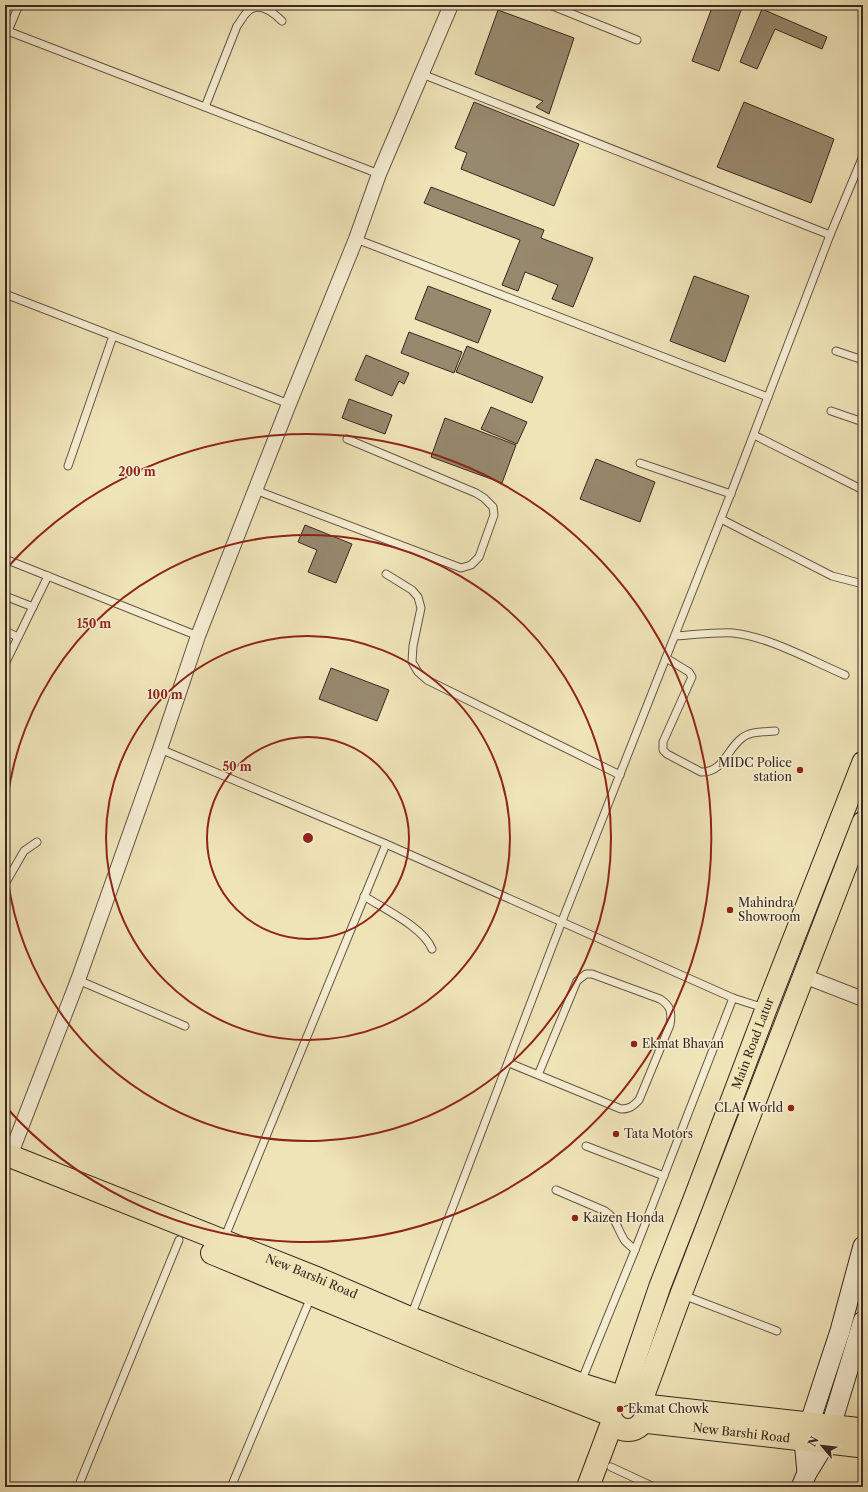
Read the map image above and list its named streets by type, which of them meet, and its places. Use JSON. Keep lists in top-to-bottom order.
{
  "streets": {
    "highway": ["New Barshi Road"],
    "main road": ["Main Road Latur"]
  },
  "crossings": [
    ["Main Road Latur", "New Barshi Road"]
  ],
  "places": [
    "MIDC Police station",
    "Mahindra Showroom",
    "Ekmat Bhavan",
    "CLAI World",
    "Tata Motors",
    "Kaizen Honda",
    "Ekmat Chowk"
  ],
  "north": "top left",
  "rings": [
    "200 m",
    "150 m",
    "100 m",
    "50 m"
  ]
}
